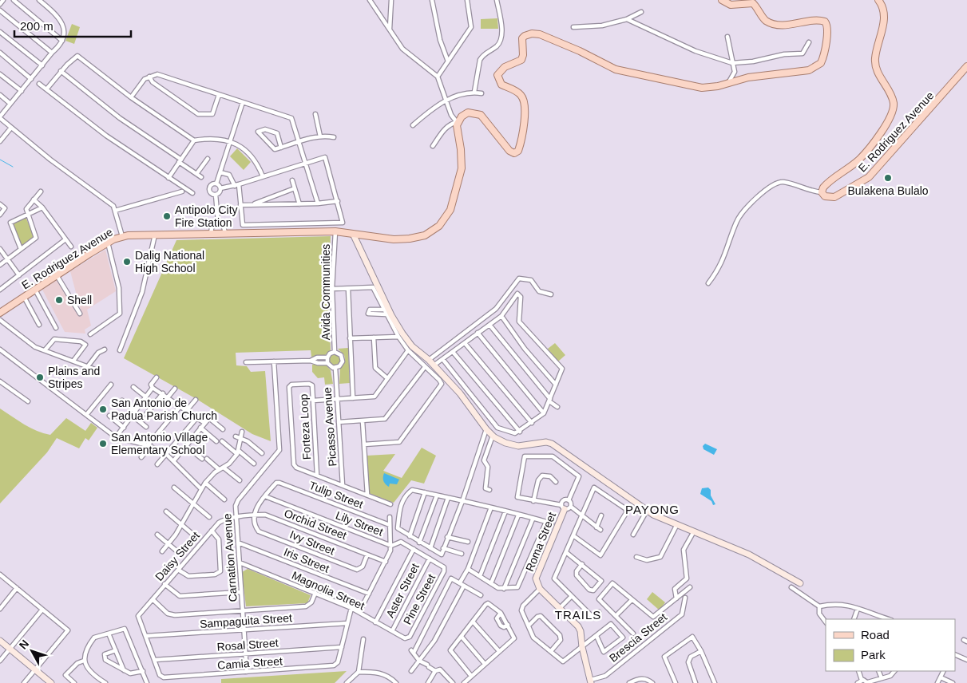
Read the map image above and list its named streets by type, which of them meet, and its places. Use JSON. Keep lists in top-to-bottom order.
{
  "streets": {
    "main road": ["E. Rodriguez Avenue"],
    "street": [
      "Avida Communities",
      "Forteza Loop",
      "Picasso Avenue",
      "Tulip Street",
      "Lily Street",
      "Orchid Street",
      "Roma Street",
      "Ivy Street",
      "Daisy Street",
      "Carnation Avenue",
      "Iris Street",
      "Magnolia Street",
      "Aster Street",
      "Pine Street",
      "Sampaguita Street",
      "Brescia Street",
      "Rosal Street",
      "Camia Street"
    ]
  },
  "crossings": [
    ["E. Rodriguez Avenue", "Avida Communities"],
    ["Avida Communities", "Picasso Avenue"],
    ["Tulip Street", "Lily Street"],
    ["Lily Street", "Aster Street"],
    ["Lily Street", "Pine Street"],
    ["Orchid Street", "Ivy Street"],
    ["Orchid Street", "Daisy Street"],
    ["Orchid Street", "Carnation Avenue"],
    ["Roma Street", "Brescia Street"],
    ["Daisy Street", "Carnation Avenue"],
    ["Daisy Street", "Sampaguita Street"],
    ["Carnation Avenue", "Iris Street"],
    ["Carnation Avenue", "Magnolia Street"],
    ["Carnation Avenue", "Sampaguita Street"],
    ["Carnation Avenue", "Rosal Street"],
    ["Carnation Avenue", "Camia Street"],
    ["Magnolia Street", "Aster Street"],
    ["Magnolia Street", "Pine Street"],
    ["Rosal Street", "Camia Street"]
  ],
  "districts": ["PAYONG", "TRAILS"],
  "places": [
    "Bulakena Bulalo",
    "Antipolo City Fire Station",
    "Dalig National High School",
    "Shell",
    "Plains and Stripes",
    "San Antonio de Padua Parish Church",
    "San Antonio Village Elementary School"
  ],
  "legend": ["Road", "Park"],
  "scale_bar": "200 m",
  "north": "top left"
}
